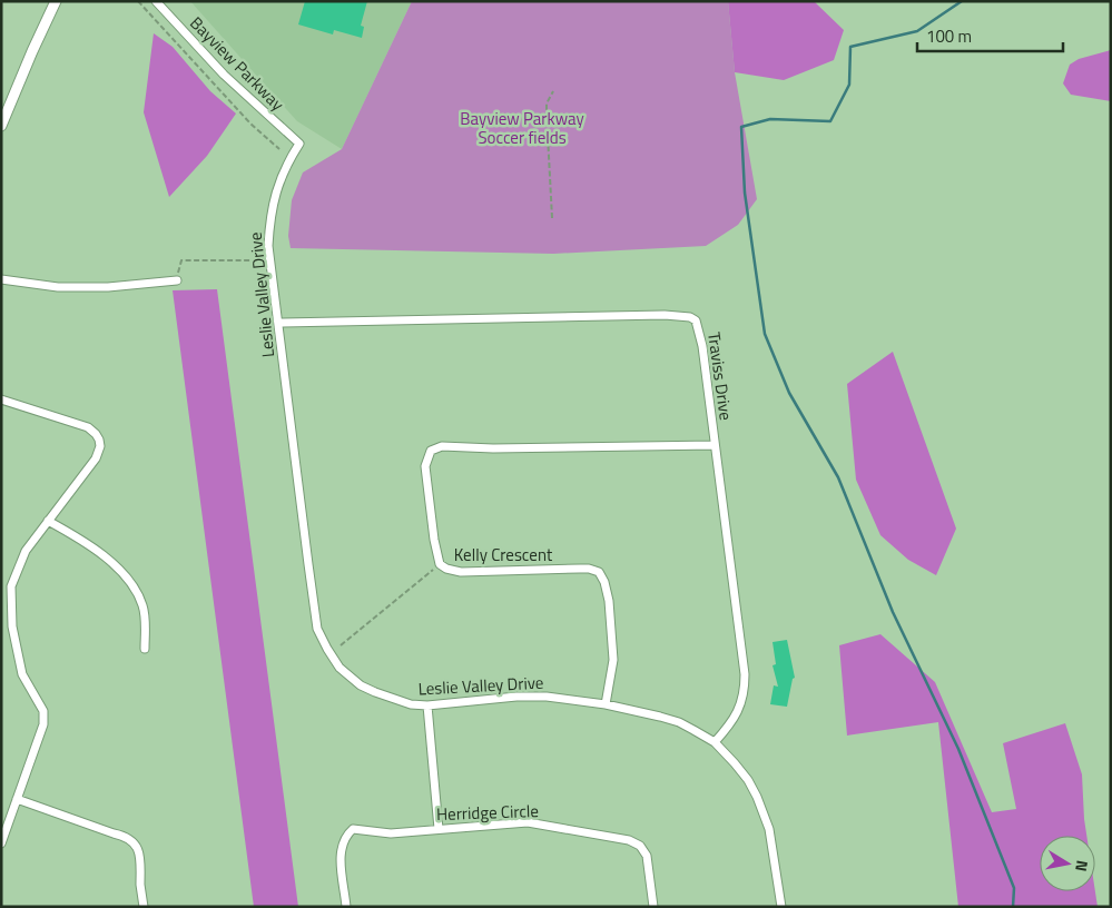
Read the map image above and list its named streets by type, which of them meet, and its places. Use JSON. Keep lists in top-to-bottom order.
{
  "streets": {
    "street": [
      "Bayview Parkway",
      "Leslie Valley Drive",
      "Traviss Drive",
      "Kelly Crescent",
      "Herridge Circle"
    ]
  },
  "crossings": [
    ["Bayview Parkway", "Leslie Valley Drive"],
    ["Leslie Valley Drive", "Traviss Drive"],
    ["Leslie Valley Drive", "Kelly Crescent"],
    ["Traviss Drive", "Kelly Crescent"]
  ],
  "parks": ["Bayview Parkway Soccer fields"],
  "scale_bar": "100 m",
  "north": "right"
}
